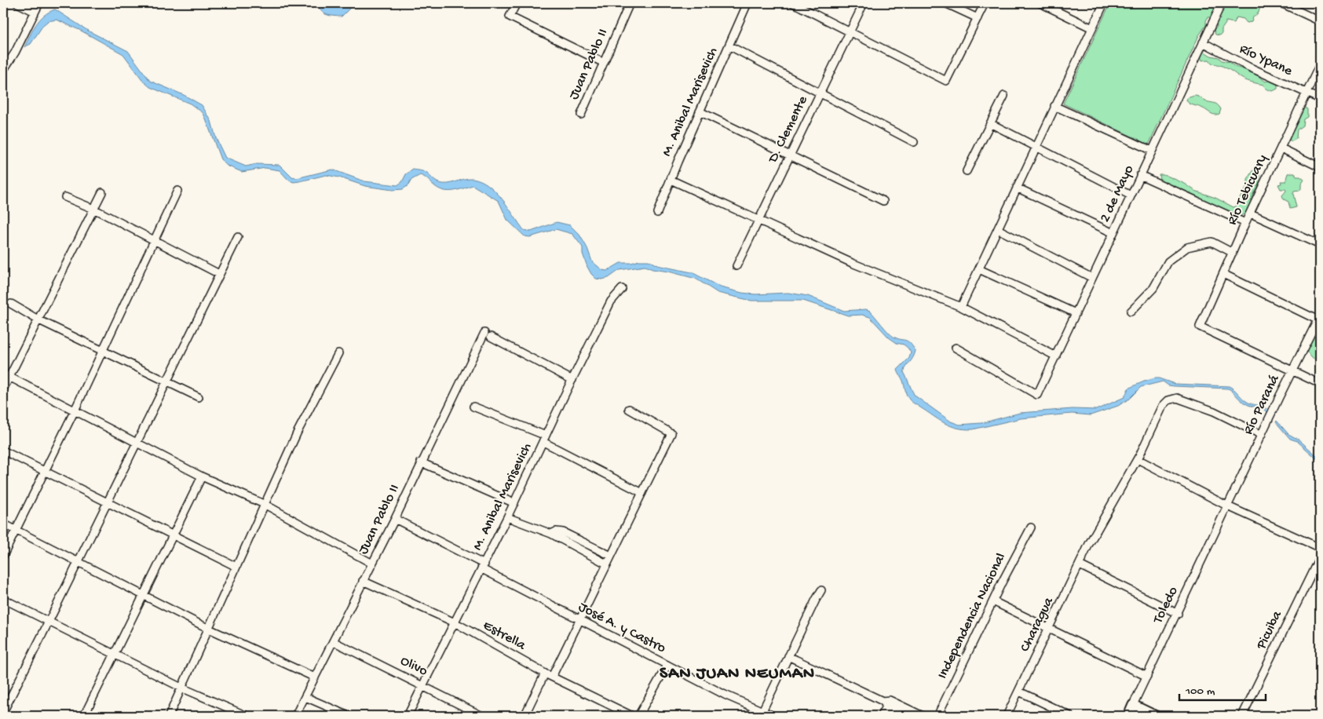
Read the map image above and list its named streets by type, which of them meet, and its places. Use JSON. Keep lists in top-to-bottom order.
{
  "streets": {
    "main road": ["Toledo"],
    "street": [
      "Río Ypane",
      "Juan Pablo II",
      "M. Anibal Marisevich",
      "D. Clemente",
      "Río Tebicuary",
      "2 de Mayo",
      "Río Paraná",
      "Independencia Nacional",
      "Charagua",
      "José A. y Castro",
      "Picuiba",
      "Estrella",
      "Olivo"
    ]
  },
  "crossings": [
    ["Río Ypane", "Río Tebicuary"],
    ["Río Ypane", "2 de Mayo"],
    ["Juan Pablo II", "M. Anibal Marisevich"],
    ["Juan Pablo II", "José A. y Castro"],
    ["Juan Pablo II", "Estrella"],
    ["Juan Pablo II", "Olivo"],
    ["M. Anibal Marisevich", "José A. y Castro"],
    ["M. Anibal Marisevich", "Estrella"],
    ["M. Anibal Marisevich", "Olivo"],
    ["Río Tebicuary", "Río Paraná"],
    ["Río Paraná", "Toledo"],
    ["Río Paraná", "Charagua"]
  ],
  "districts": ["SAN JUAN NEUMAN"],
  "scale_bar": "100 m"
}
